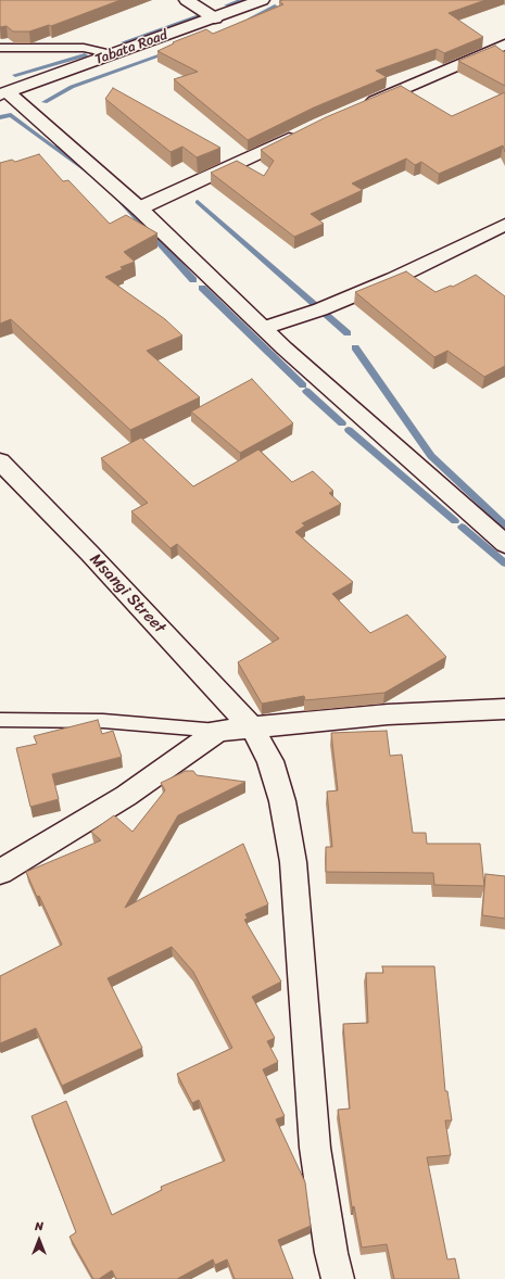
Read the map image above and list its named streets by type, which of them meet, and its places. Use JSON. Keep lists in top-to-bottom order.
{
  "streets": {
    "street": ["Tabata Road", "Msangi Street"]
  },
  "north": "top"
}
